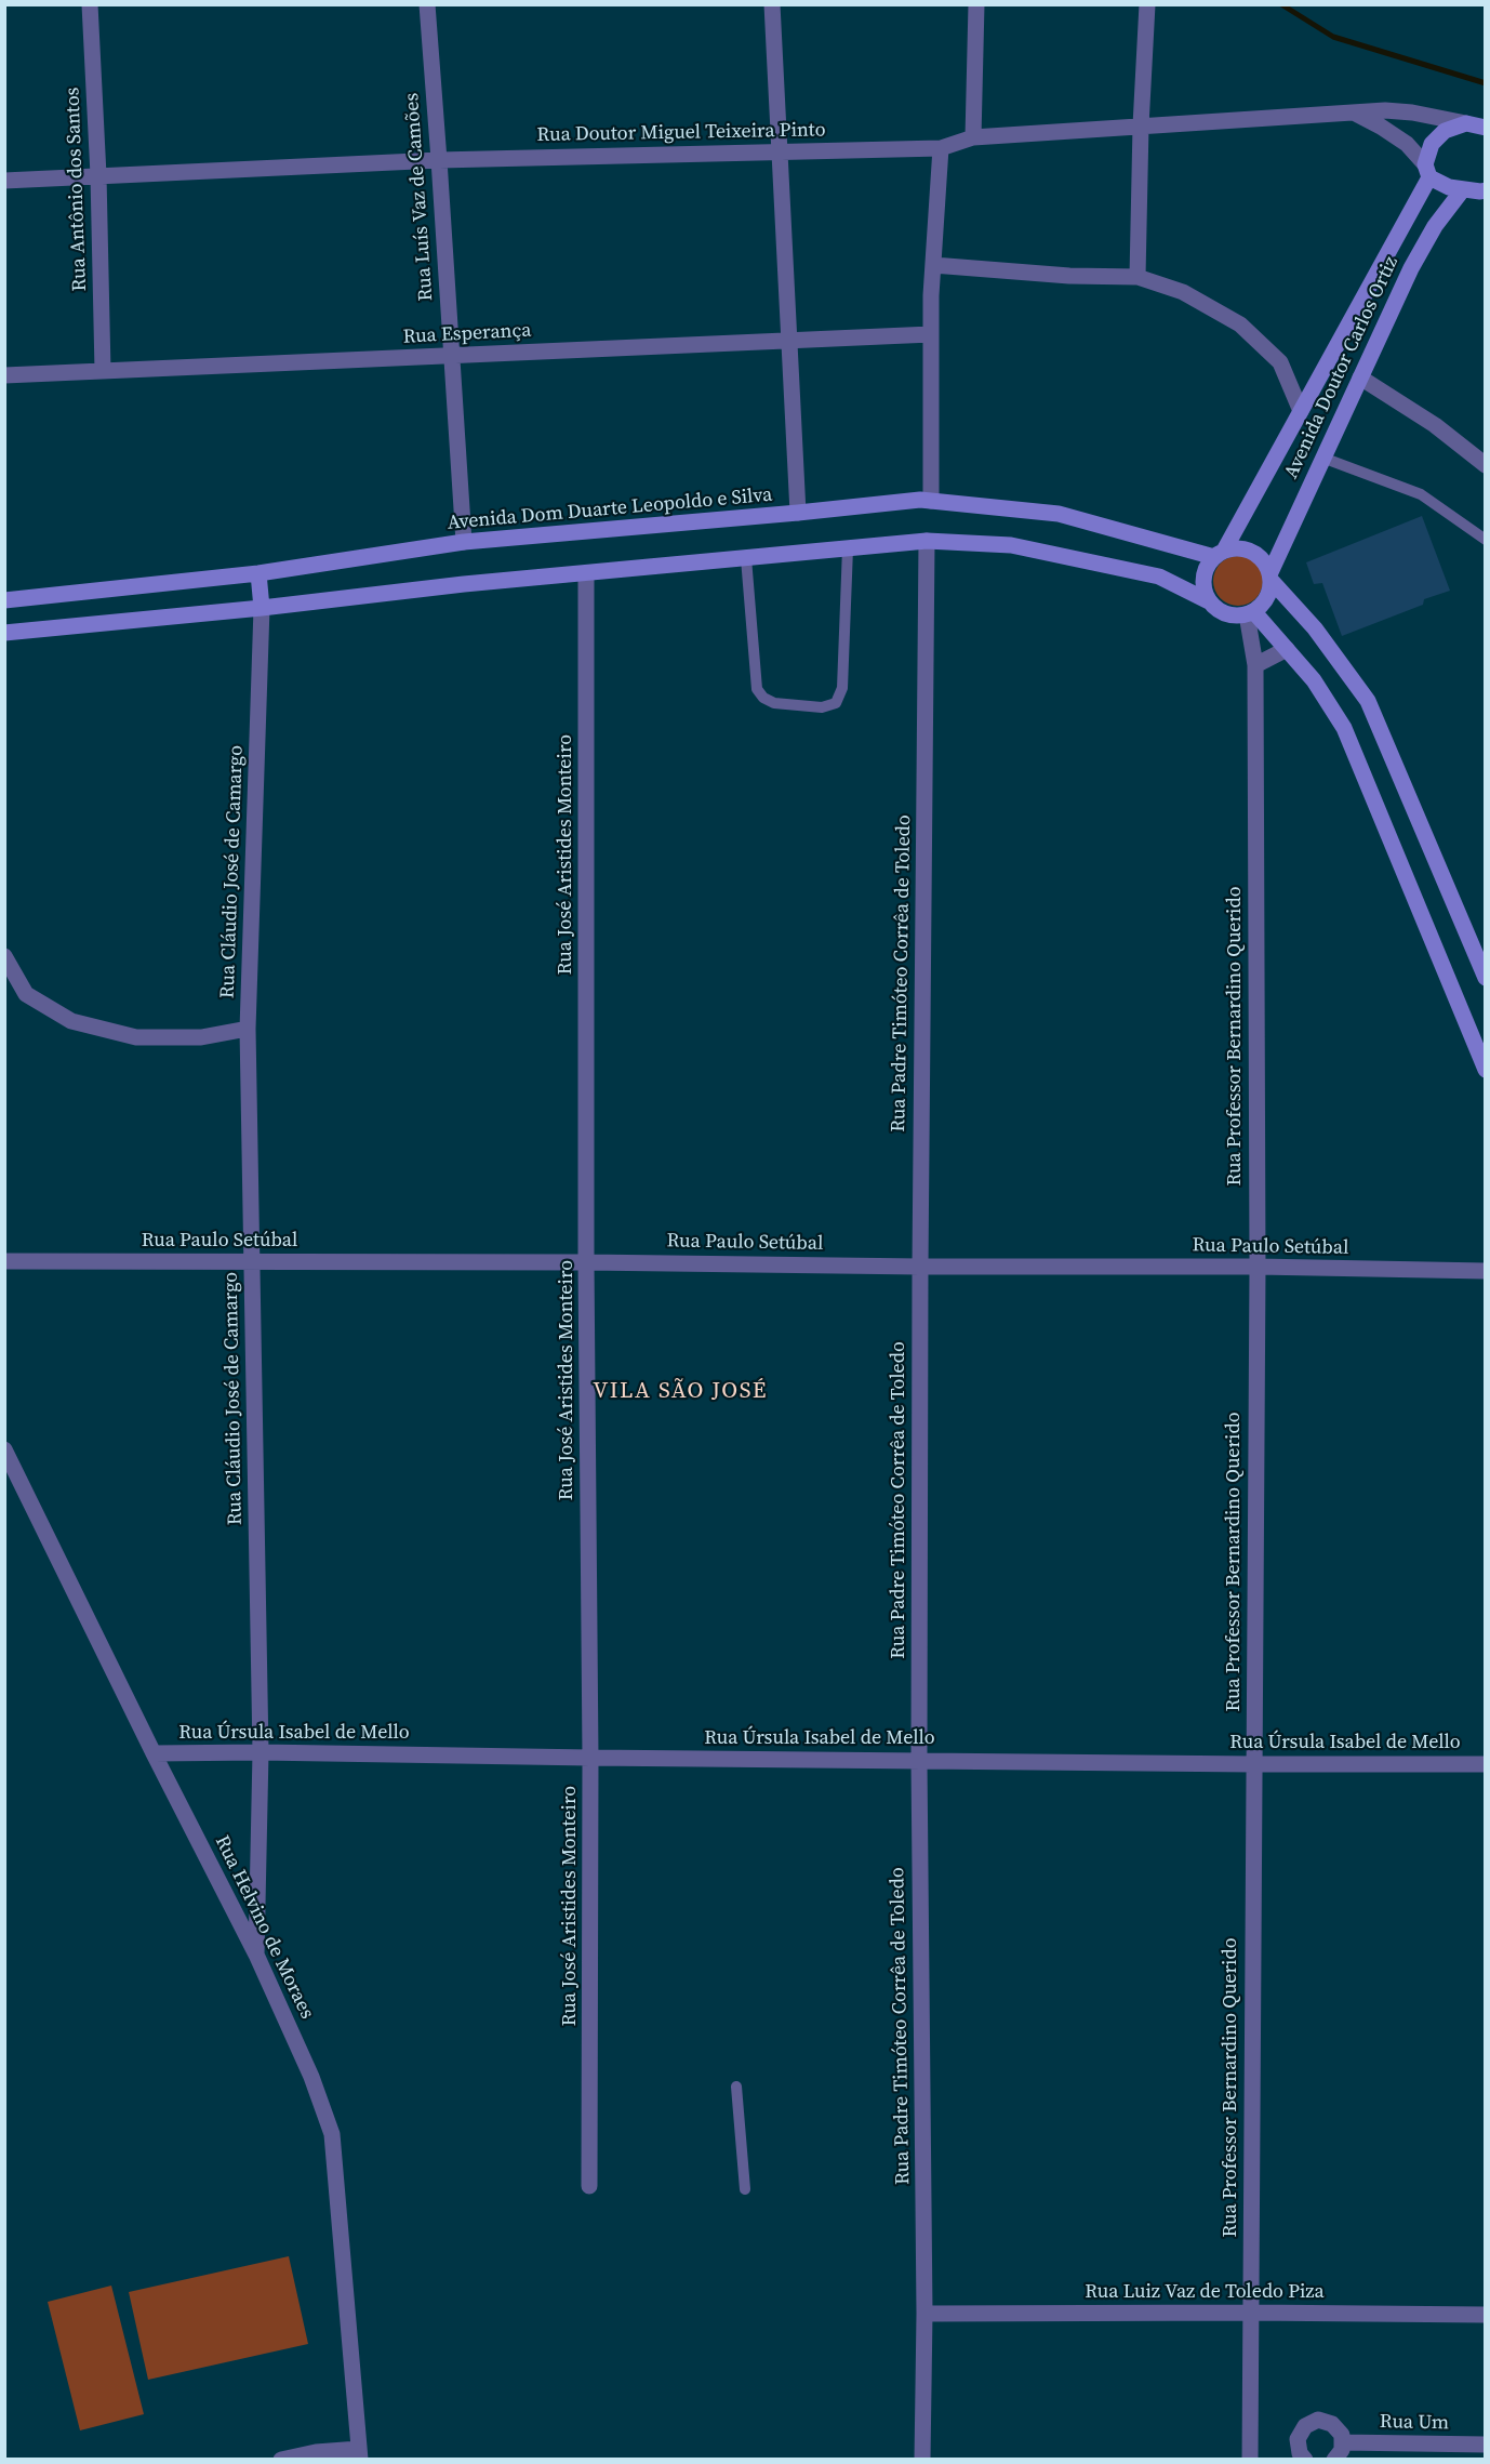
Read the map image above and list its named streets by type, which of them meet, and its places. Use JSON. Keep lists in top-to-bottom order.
{
  "streets": {
    "main road": ["Avenida Doutor Carlos Ortiz", "Avenida Dom Duarte Leopoldo e Silva"],
    "street": [
      "Rua Doutor Miguel Teixeira Pinto",
      "Rua Antônio dos Santos",
      "Rua Luís Vaz de Camões",
      "Rua Esperança",
      "Rua José Aristides Monteiro",
      "Rua Cláudio José de Camargo",
      "Rua Padre Timóteo Corrêa de Toledo",
      "Rua Professor Bernardino Querido",
      "Rua Paulo Setúbal",
      "Rua Úrsula Isabel de Mello",
      "Rua Helvino de Moraes",
      "Rua Luiz Vaz de Toledo Piza",
      "Rua Um"
    ]
  },
  "crossings": [
    ["Rua Doutor Miguel Teixeira Pinto", "Rua Antônio dos Santos"],
    ["Rua Doutor Miguel Teixeira Pinto", "Rua Luís Vaz de Camões"],
    ["Rua Doutor Miguel Teixeira Pinto", "Avenida Doutor Carlos Ortiz"],
    ["Rua Antônio dos Santos", "Rua Esperança"],
    ["Rua Luís Vaz de Camões", "Rua Esperança"],
    ["Rua Luís Vaz de Camões", "Avenida Dom Duarte Leopoldo e Silva"],
    ["Avenida Doutor Carlos Ortiz", "Avenida Dom Duarte Leopoldo e Silva"],
    ["Avenida Doutor Carlos Ortiz", "Rua Professor Bernardino Querido"],
    ["Avenida Dom Duarte Leopoldo e Silva", "Rua Professor Bernardino Querido"],
    ["Rua José Aristides Monteiro", "Rua Paulo Setúbal"],
    ["Rua José Aristides Monteiro", "Rua Úrsula Isabel de Mello"],
    ["Rua Cláudio José de Camargo", "Rua Paulo Setúbal"],
    ["Rua Cláudio José de Camargo", "Rua Úrsula Isabel de Mello"],
    ["Rua Cláudio José de Camargo", "Rua Helvino de Moraes"],
    ["Rua Padre Timóteo Corrêa de Toledo", "Rua Paulo Setúbal"],
    ["Rua Padre Timóteo Corrêa de Toledo", "Rua Úrsula Isabel de Mello"],
    ["Rua Padre Timóteo Corrêa de Toledo", "Rua Luiz Vaz de Toledo Piza"],
    ["Rua Professor Bernardino Querido", "Rua Paulo Setúbal"],
    ["Rua Professor Bernardino Querido", "Rua Úrsula Isabel de Mello"],
    ["Rua Professor Bernardino Querido", "Rua Luiz Vaz de Toledo Piza"],
    ["Rua Úrsula Isabel de Mello", "Rua Helvino de Moraes"]
  ],
  "districts": ["VILA SÃO JOSÉ"]
}
